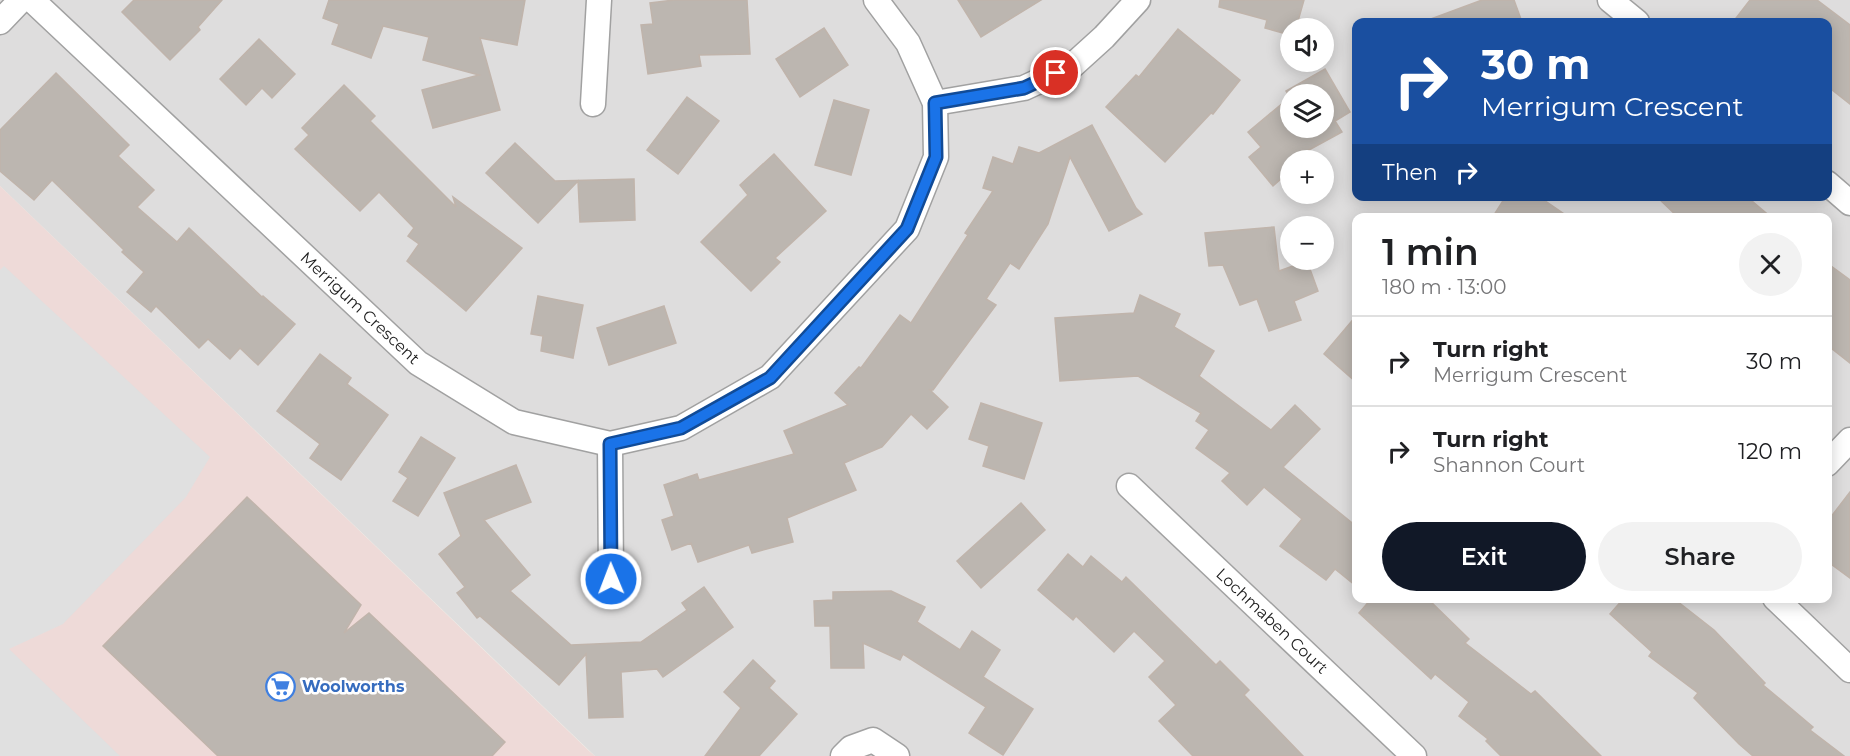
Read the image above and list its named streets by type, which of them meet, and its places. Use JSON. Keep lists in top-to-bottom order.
{
  "streets": {
    "street": ["Merrigum Crescent", "Lochmaben Court"]
  },
  "places": {
    "supermarket": ["Woolworths"]
  },
  "page": {
    "map_buttons": ["+", "−"],
    "turn": ["30 m", "Merrigum Crescent"],
    "then": "Then",
    "heading": ["1 min", "180 m · 13:00"],
    "list": [
      {
        "name": "Turn right",
        "note": "Merrigum Crescent",
        "value": "30 m"
      },
      {
        "name": "Turn right",
        "note": "Shannon Court",
        "value": "120 m"
      }
    ],
    "buttons": ["Exit", "Share"]
  }
}
